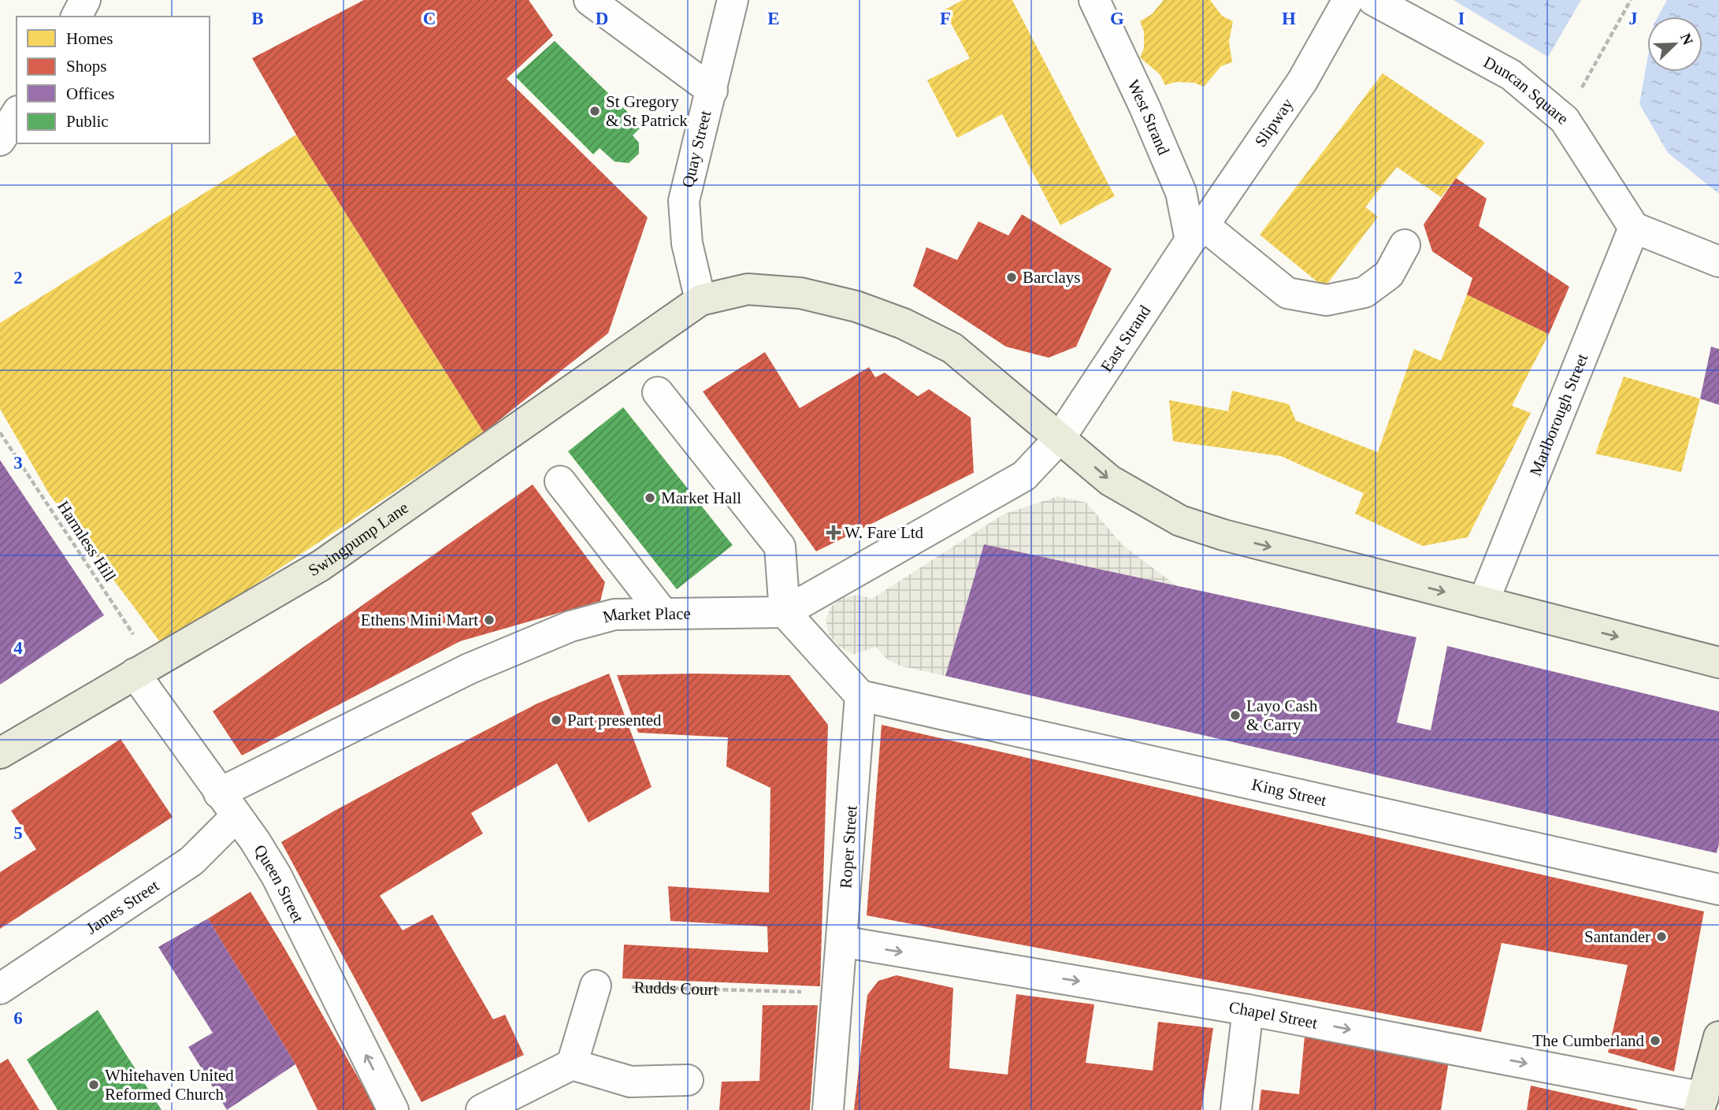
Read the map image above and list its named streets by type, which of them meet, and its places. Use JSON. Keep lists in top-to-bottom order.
{
  "streets": {
    "main road": ["Swingpump Lane"],
    "street": [
      "Duncan Square",
      "West Strand",
      "Slipway",
      "Quay Street",
      "East Strand",
      "Marlborough Street",
      "Market Place",
      "King Street",
      "Roper Street",
      "Queen Street",
      "James Street",
      "Chapel Street"
    ],
    "path": ["Harmless Hill", "Rudds Court"]
  },
  "crossings": [
    ["Duncan Square", "Marlborough Street"],
    ["West Strand", "Slipway"],
    ["West Strand", "East Strand"],
    ["Slipway", "East Strand"],
    ["Quay Street", "Swingpump Lane"],
    ["East Strand", "Market Place"],
    ["Swingpump Lane", "Harmless Hill"],
    ["Swingpump Lane", "Queen Street"],
    ["Harmless Hill", "Queen Street"],
    ["Market Place", "Queen Street"],
    ["Market Place", "James Street"],
    ["King Street", "Roper Street"],
    ["Roper Street", "Rudds Court"],
    ["Roper Street", "Chapel Street"],
    ["Queen Street", "James Street"]
  ],
  "one_way": ["Queen Street", "Chapel Street"],
  "places": {
    "other": [
      "St Gregory & St Patrick",
      "Barclays",
      "Market Hall",
      "Ethens Mini Mart",
      "Layo Cash & Carry",
      "Part presented",
      "Santander",
      "The Cumberland",
      "Whitehaven United Reformed Church"
    ],
    "health": ["W. Fare Ltd"]
  },
  "legend": [
    "Homes",
    "Shops",
    "Offices",
    "Public"
  ],
  "north": "top right",
  "grid": {
    "columns": [
      "B",
      "C",
      "D",
      "E",
      "F",
      "G",
      "H",
      "I",
      "J"
    ],
    "rows": [
      "2",
      "3",
      "4",
      "5",
      "6"
    ]
  }
}
